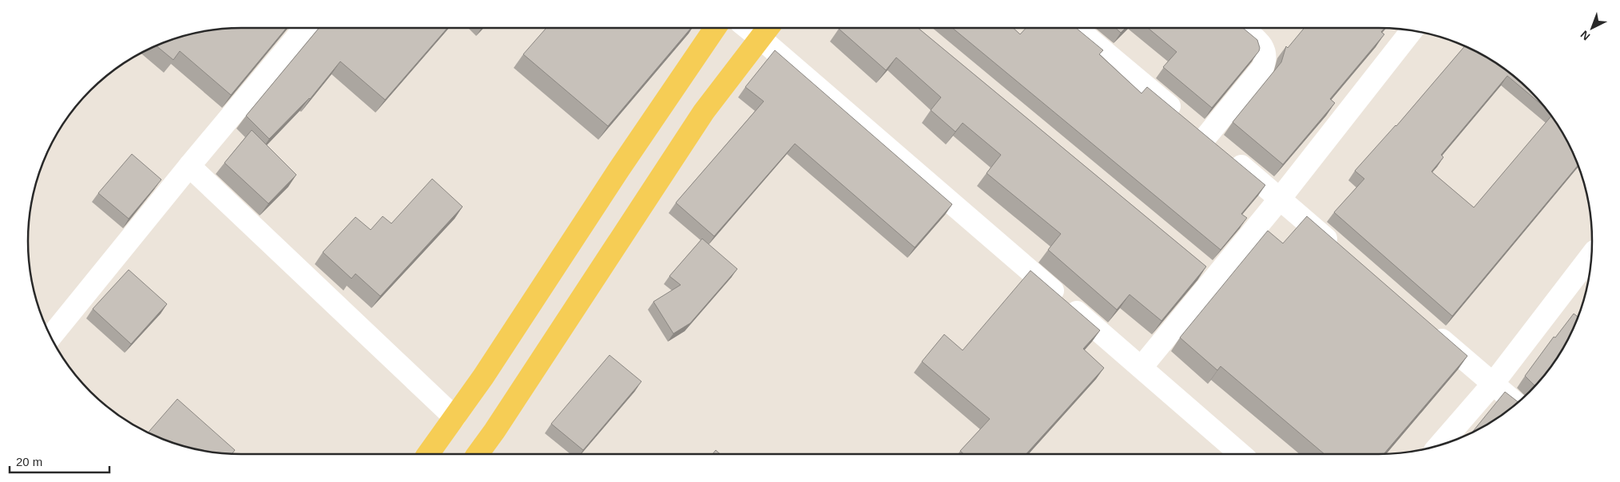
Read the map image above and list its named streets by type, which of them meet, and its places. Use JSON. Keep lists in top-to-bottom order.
{
  "scale_bar": "20 m",
  "north": "bottom left"
}
